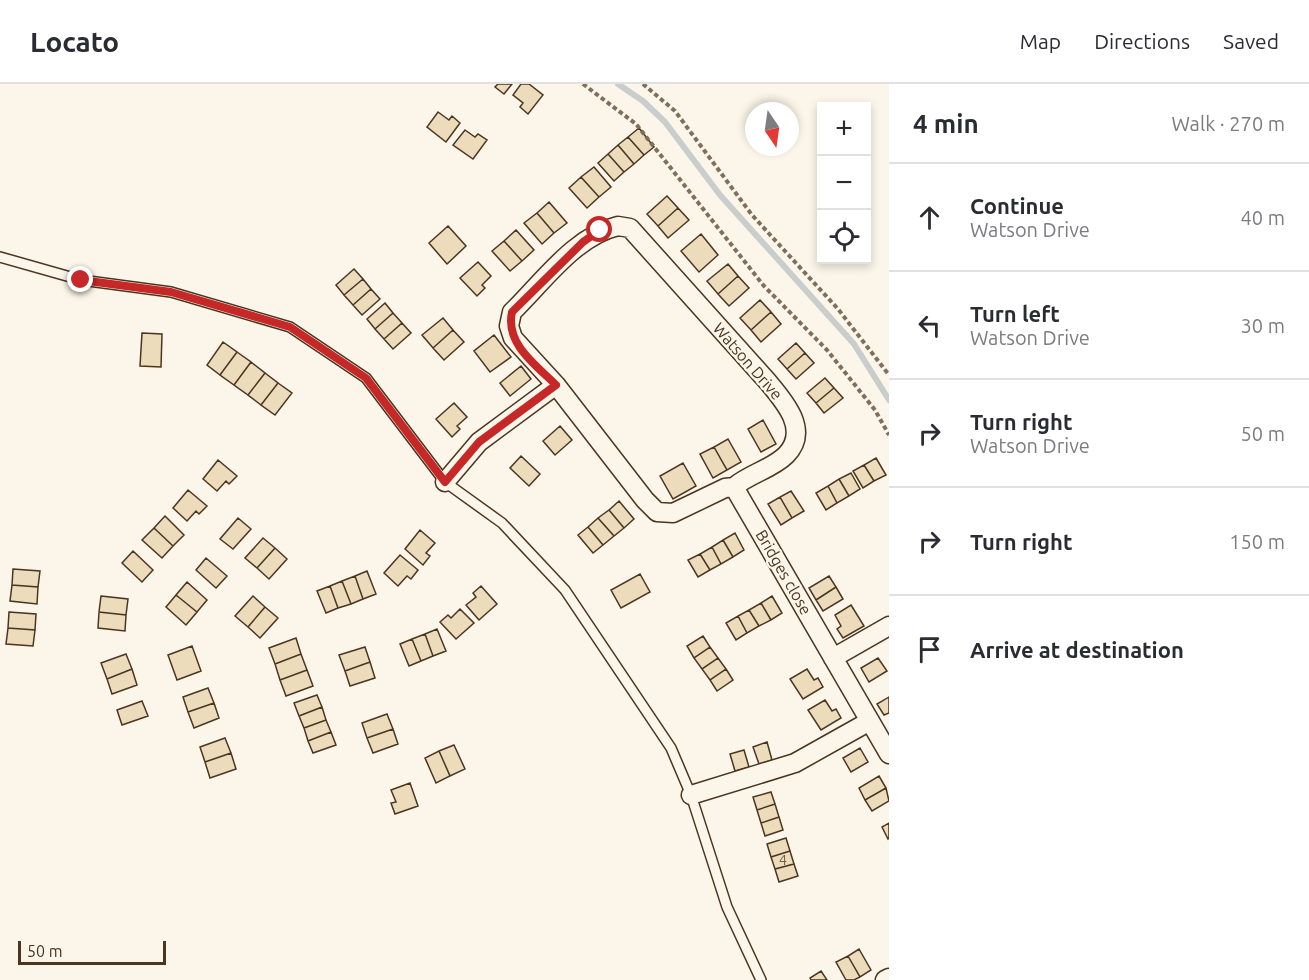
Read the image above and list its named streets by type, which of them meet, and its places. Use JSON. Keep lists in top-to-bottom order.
{
  "streets": {
    "street": ["Watson Drive", "Bridges close"]
  },
  "crossings": [
    ["Watson Drive", "Bridges close"]
  ],
  "house_numbers": ["4"],
  "scale_bar": "50 m",
  "north": "bottom",
  "page": {
    "header": "Locato",
    "nav": ["Map", "Directions", "Saved"],
    "heading": ["4 min", "Walk · 270 m"],
    "map_buttons": ["+", "−"],
    "list": [
      ["Continue", "Watson Drive", "40 m"],
      ["Turn left", "Watson Drive", "30 m"],
      ["Turn right", "Watson Drive", "50 m"],
      ["Turn right", "150 m"],
      "Arrive at destination"
    ],
    "scale": "50 m"
  }
}
